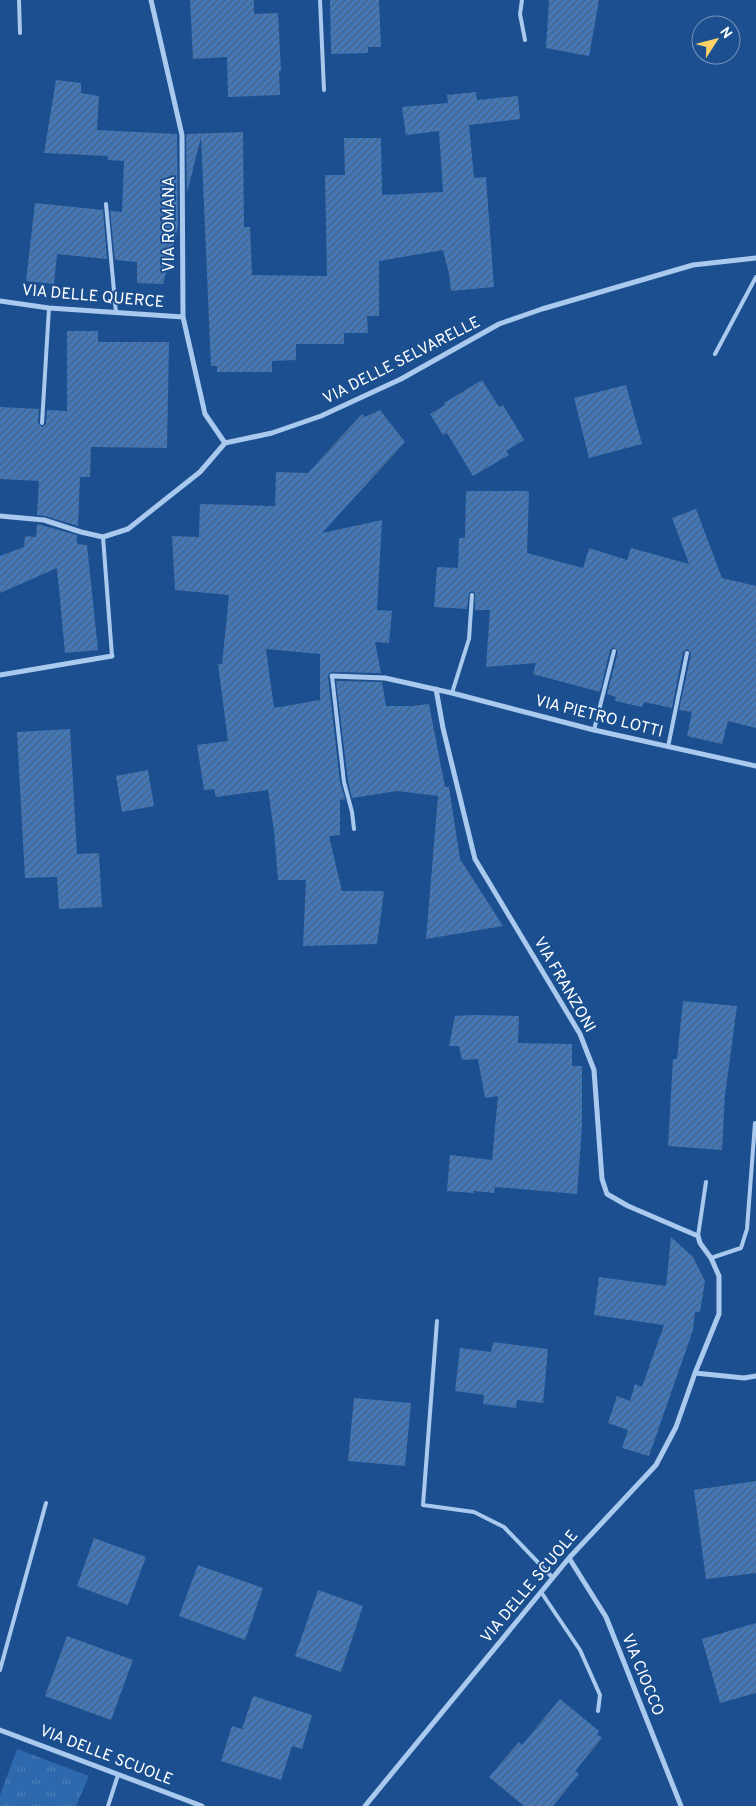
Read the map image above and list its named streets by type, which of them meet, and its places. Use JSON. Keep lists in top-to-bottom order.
{
  "streets": {
    "street": [
      "VIA ROMANA",
      "VIA DELLE QUERCE",
      "VIA DELLE SELVARELLE",
      "VIA PIETRO LOTTI",
      "VIA FRANZONI",
      "VIA DELLE SCUOLE",
      "VIA CIOCCO"
    ]
  },
  "crossings": [
    ["VIA ROMANA", "VIA DELLE QUERCE"],
    ["VIA ROMANA", "VIA DELLE SELVARELLE"],
    ["VIA PIETRO LOTTI", "VIA FRANZONI"],
    ["VIA DELLE SCUOLE", "VIA CIOCCO"]
  ],
  "north": "top right"
}
